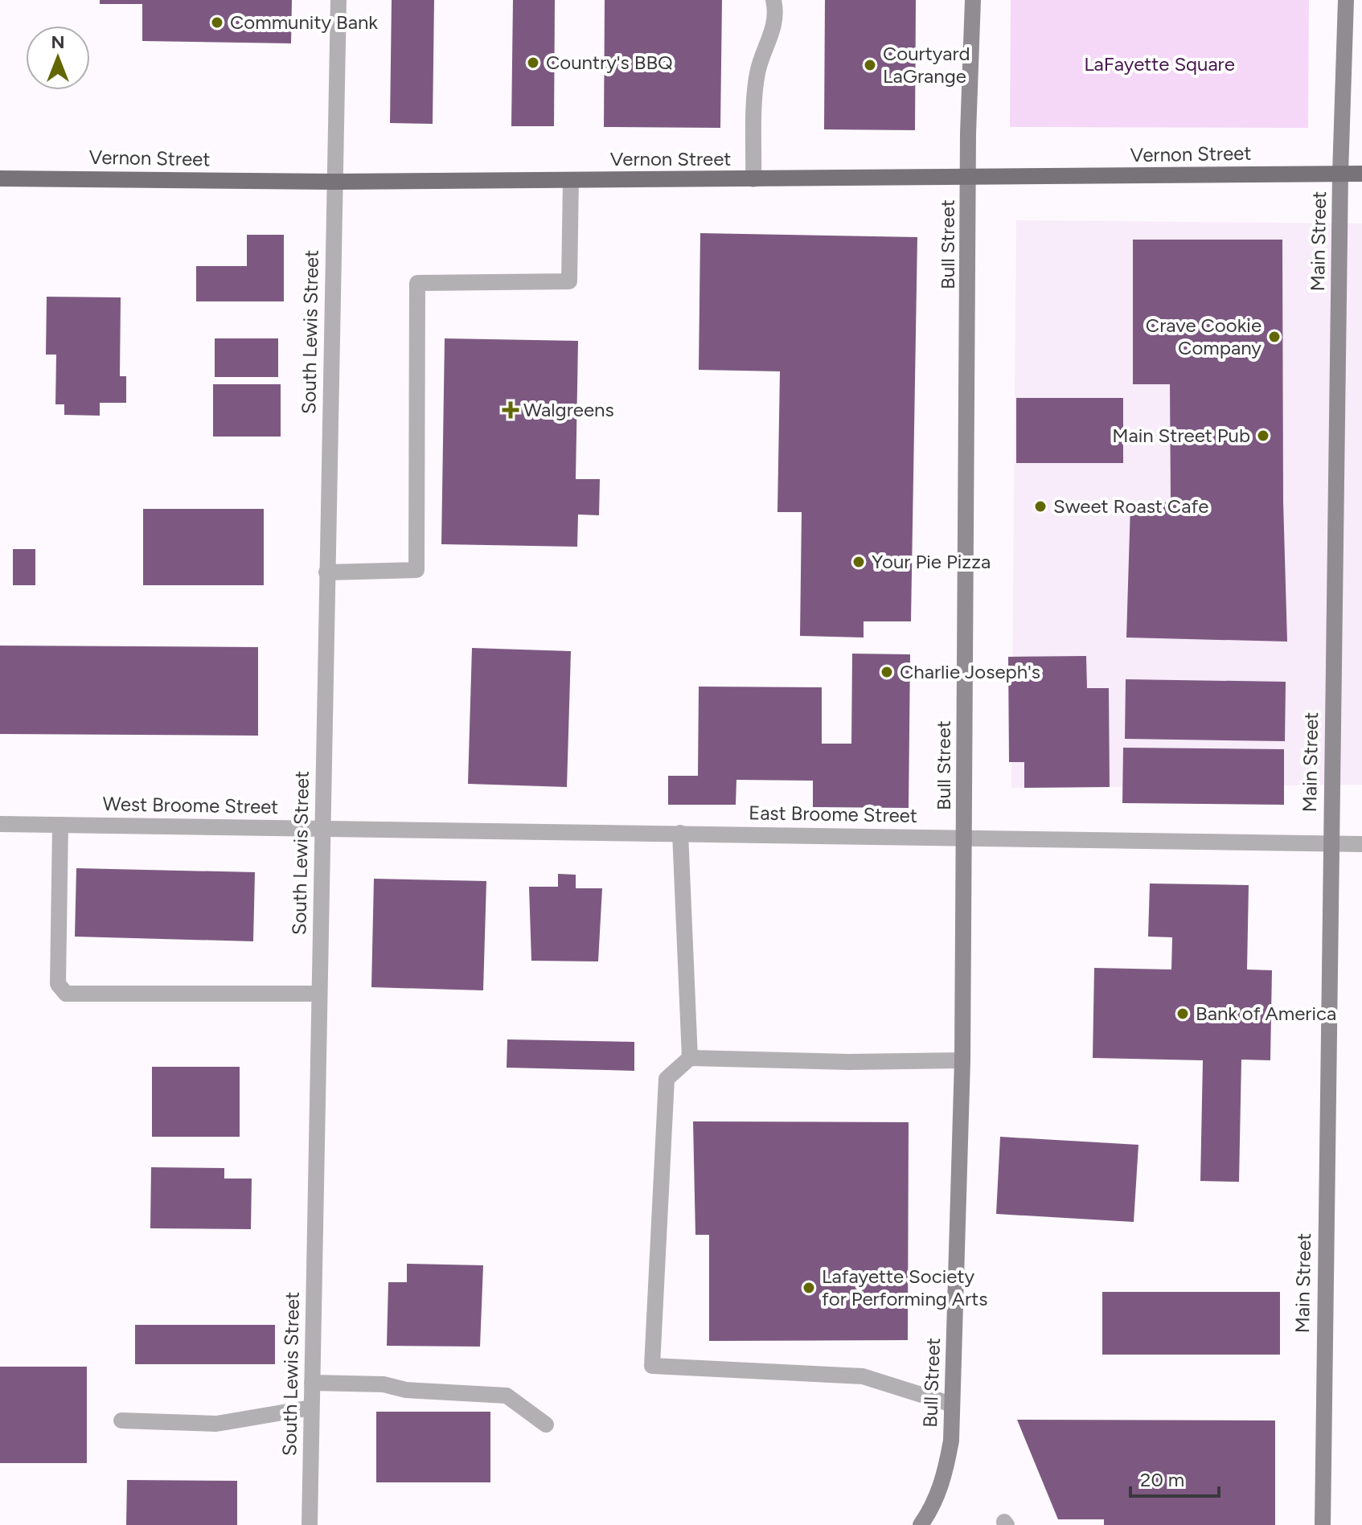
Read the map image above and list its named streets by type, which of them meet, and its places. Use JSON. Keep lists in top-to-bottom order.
{
  "streets": {
    "main road": ["Vernon Street"],
    "street": [
      "Main Street",
      "Bull Street",
      "South Lewis Street",
      "West Broome Street",
      "East Broome Street"
    ]
  },
  "crossings": [
    ["Vernon Street", "Main Street"],
    ["Vernon Street", "Bull Street"],
    ["Vernon Street", "South Lewis Street"],
    ["Main Street", "East Broome Street"],
    ["Bull Street", "East Broome Street"],
    ["South Lewis Street", "West Broome Street"],
    ["West Broome Street", "East Broome Street"]
  ],
  "parks": ["LaFayette Square"],
  "places": {
    "other": [
      "Community Bank",
      "Country's BBQ",
      "Courtyard LaGrange",
      "Crave Cookie Company",
      "Main Street Pub",
      "Sweet Roast Cafe",
      "Your Pie Pizza",
      "Charlie Joseph's",
      "Bank of America",
      "Lafayette Society for Performing Arts"
    ],
    "health": ["Walgreens"]
  },
  "scale_bar": "20 m",
  "north": "top"
}
